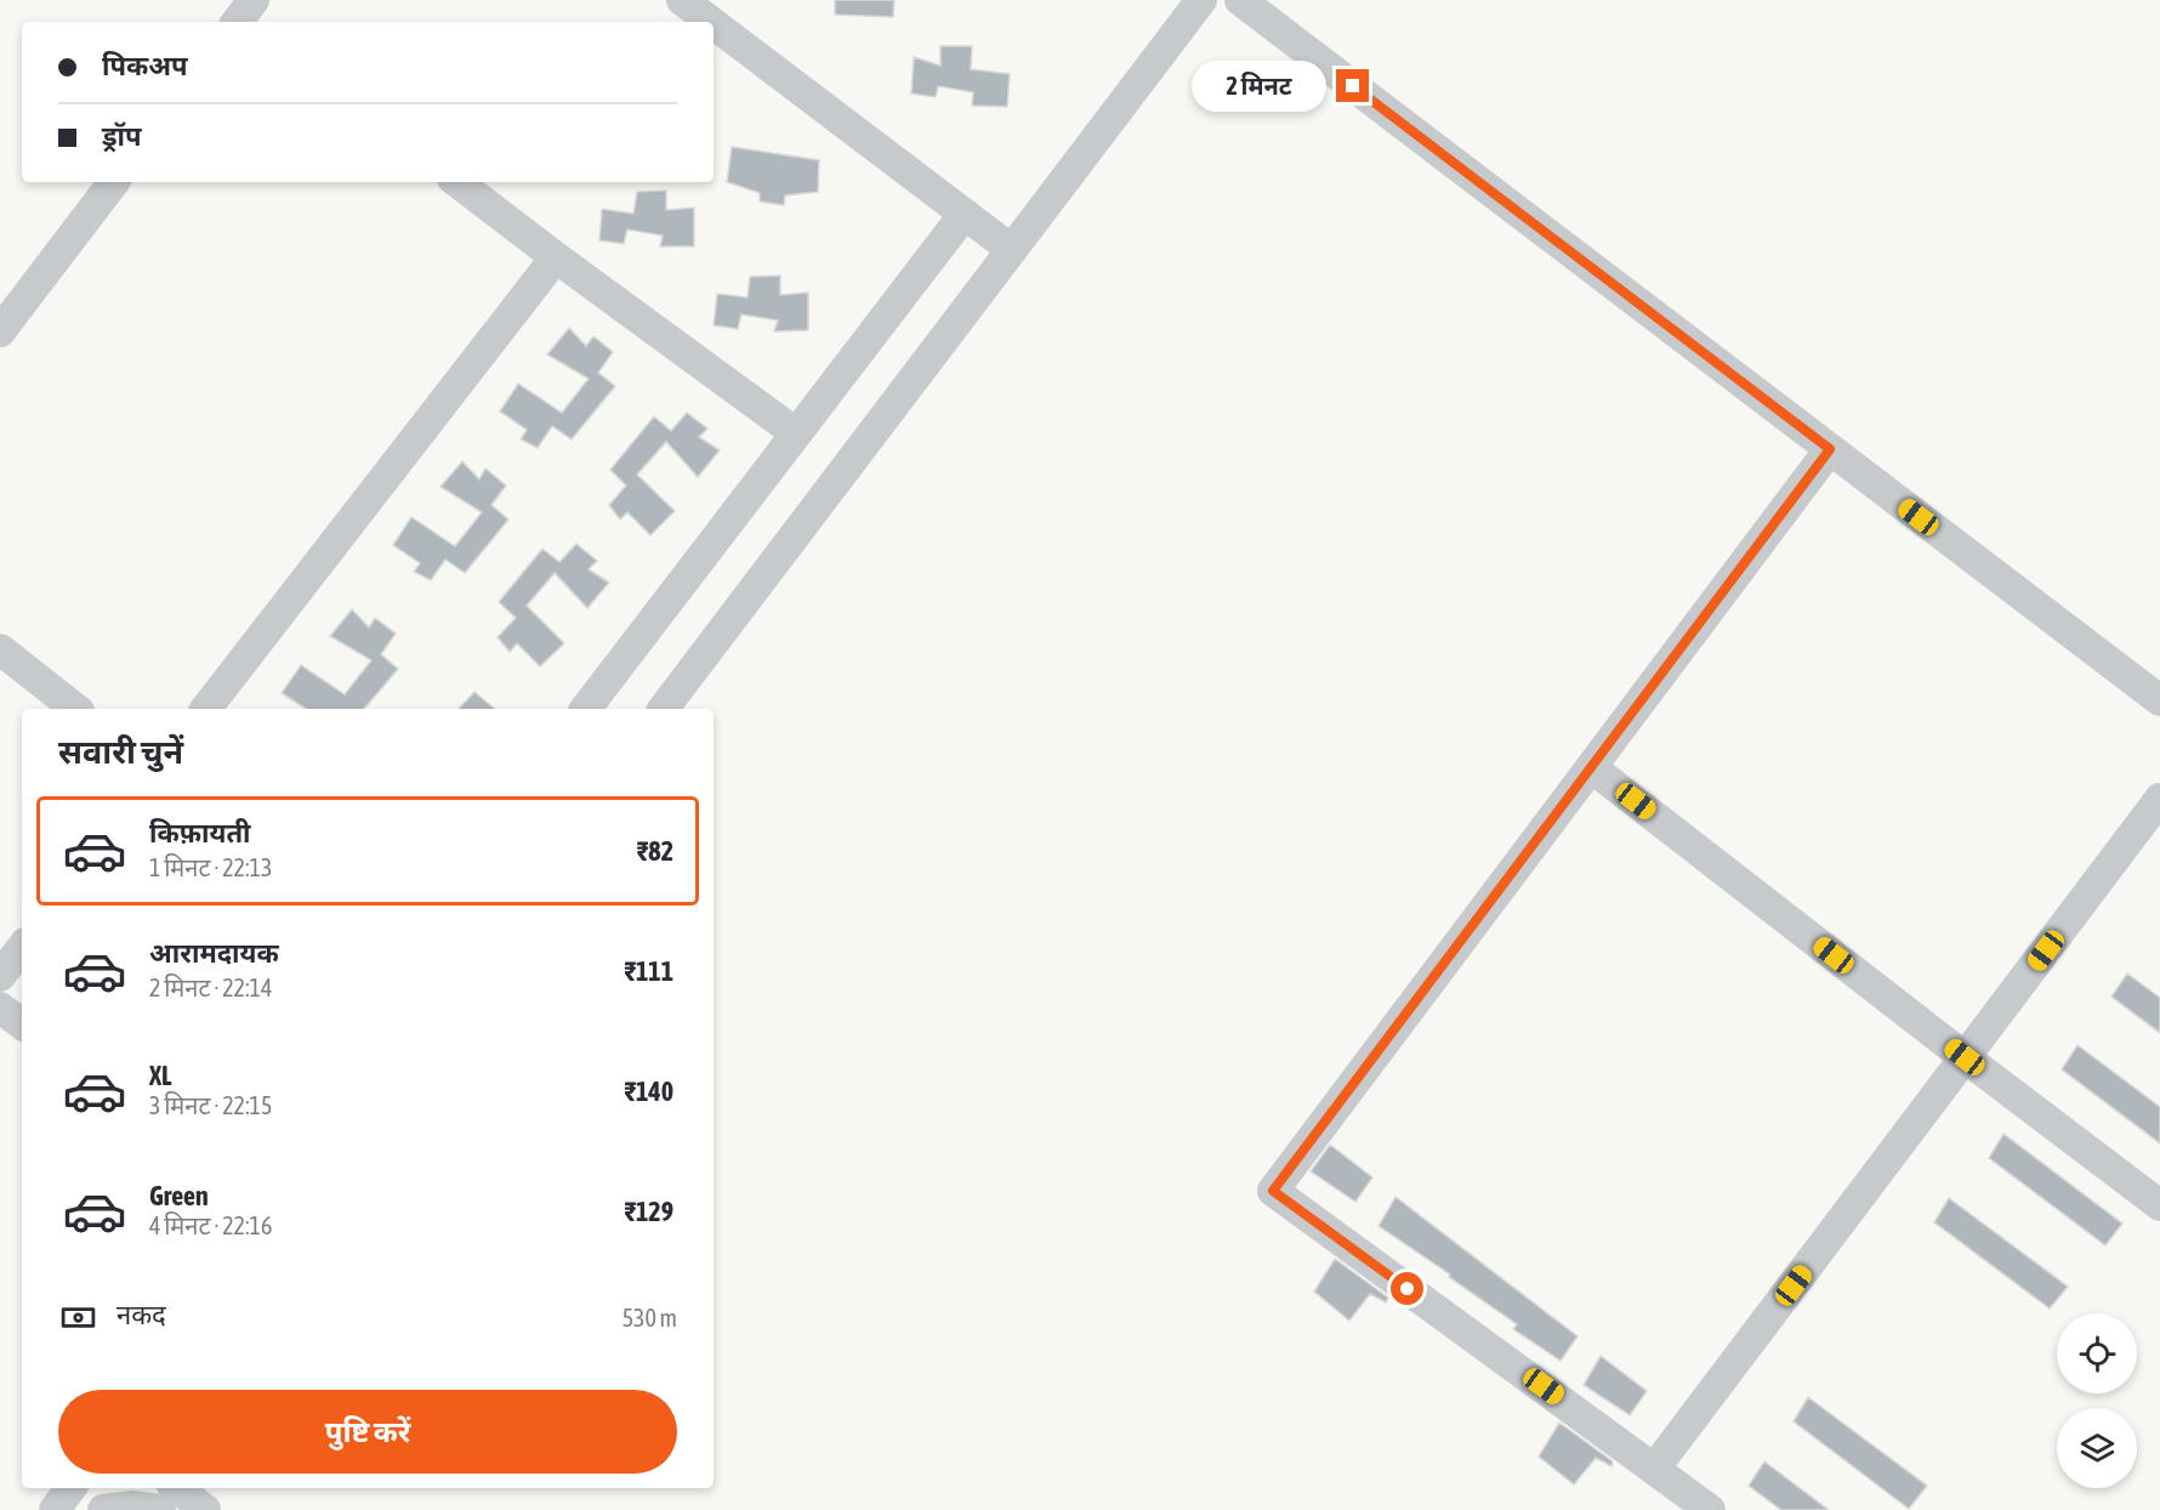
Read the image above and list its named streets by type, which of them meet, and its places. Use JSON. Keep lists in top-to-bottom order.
{
  "page": {
    "banner": ["पिकअप", "ड्रॉप"],
    "bubble": "2 मिनट",
    "heading": "सवारी चुनें",
    "list": [
      {
        "name": "किफ़ायती",
        "note": "1 मिनट · 22:13",
        "value": "₹82"
      },
      {
        "name": "आरामदायक",
        "note": "2 मिनट · 22:14",
        "value": "₹111"
      },
      {
        "name": "XL",
        "note": "3 मिनट · 22:15",
        "value": "₹140"
      },
      {
        "name": "Green",
        "note": "4 मिनट · 22:16",
        "value": "₹129"
      }
    ],
    "pay": ["नकद", "530 m"],
    "buttons": "पुष्टि करें"
  }
}
